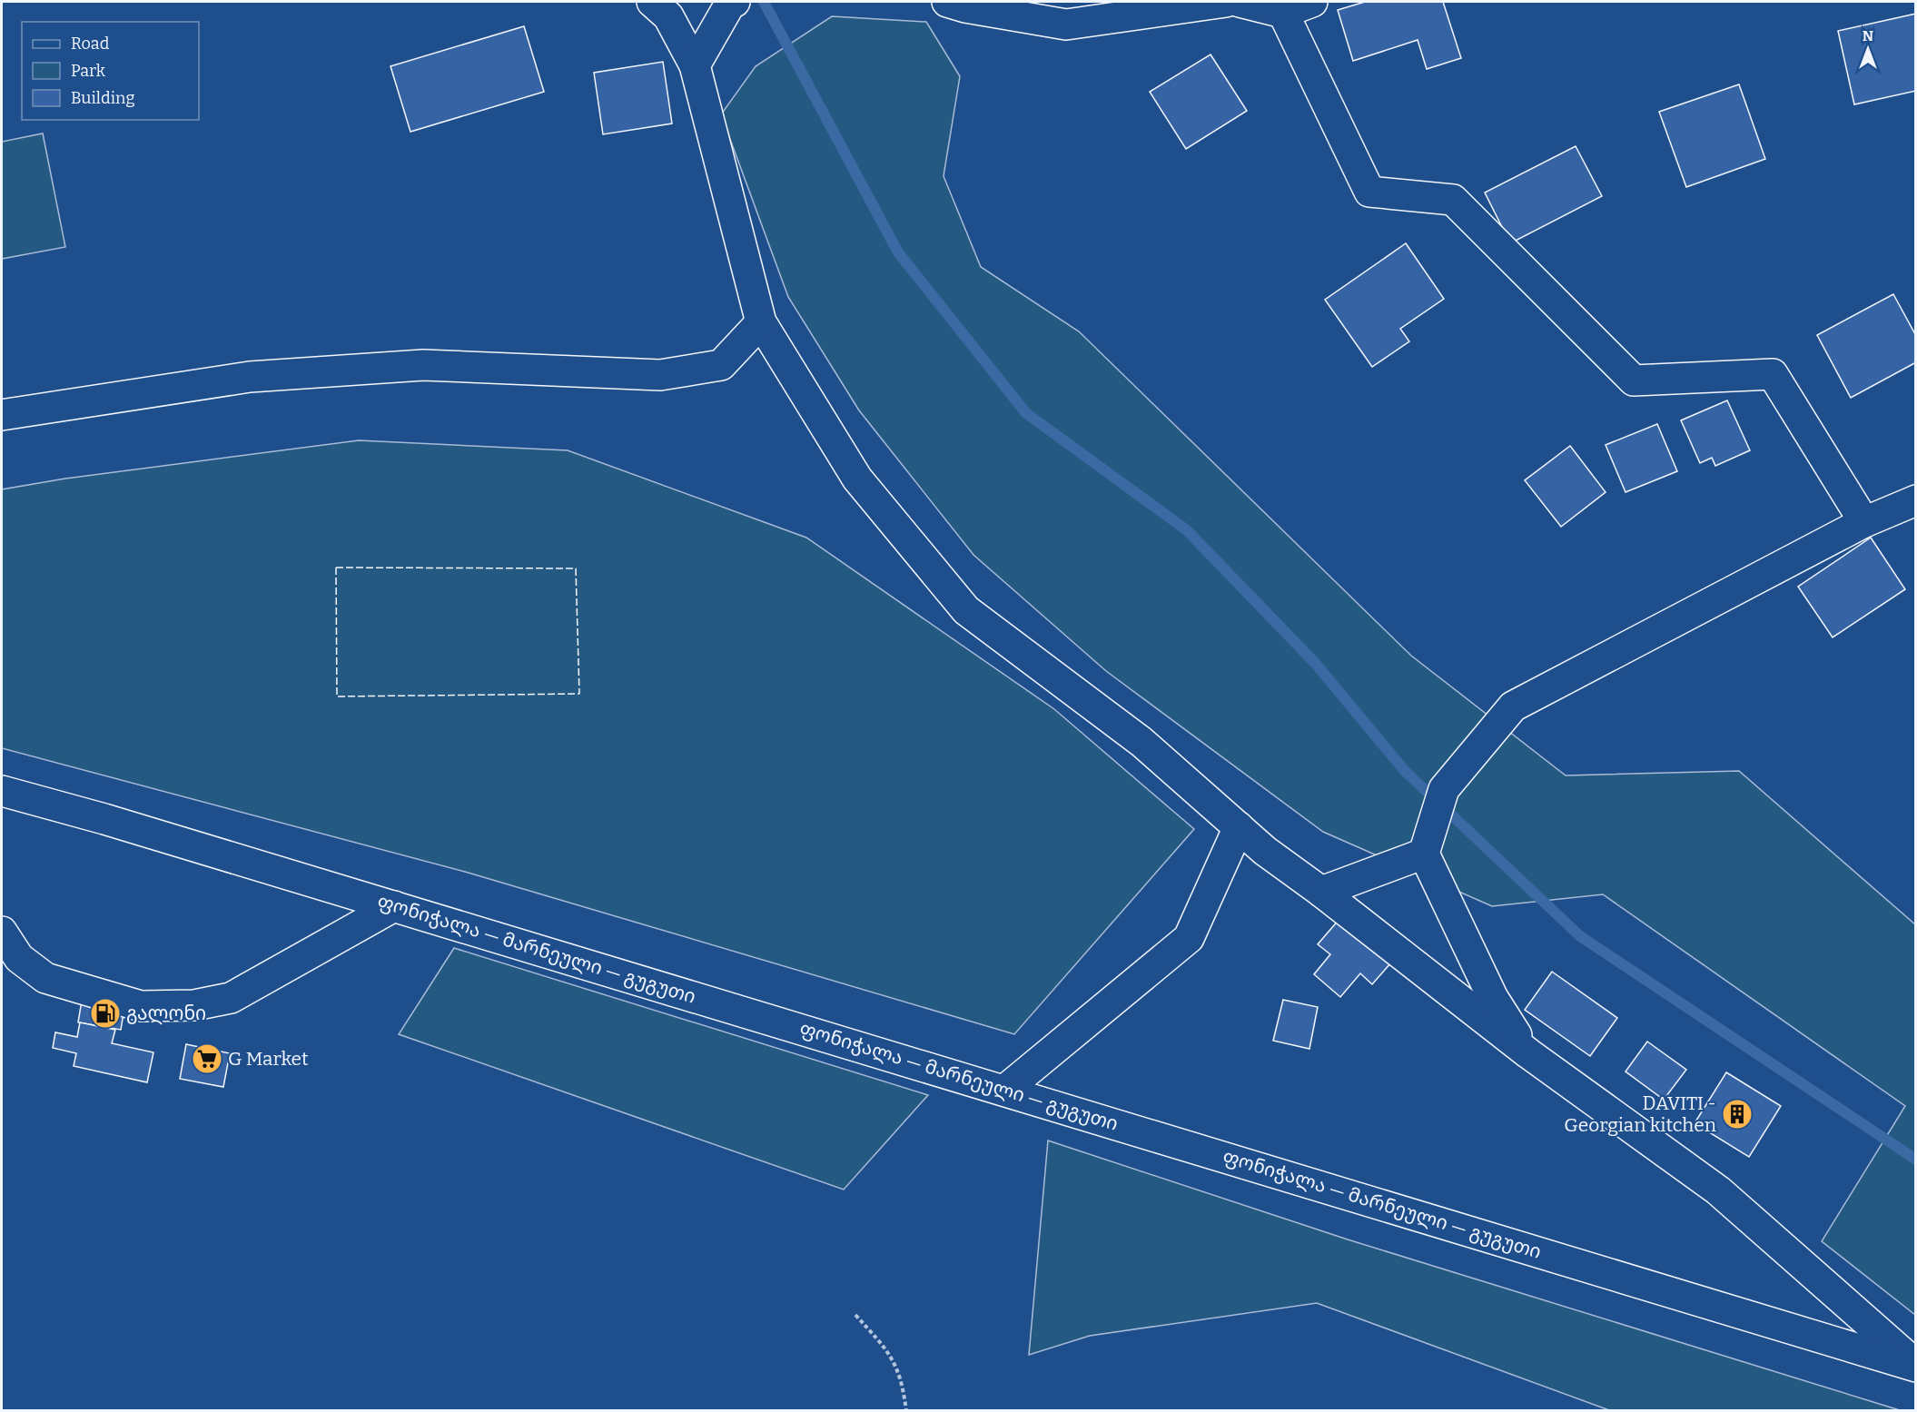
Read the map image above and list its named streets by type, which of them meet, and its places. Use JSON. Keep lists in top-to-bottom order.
{
  "streets": {
    "main road": ["ფონიჭალა — მარნეული — გუგუთი"]
  },
  "places": {
    "fuel station": ["გალონი"],
    "supermarket": ["G Market"],
    "building": ["DAVITI - Georgian kitchen"]
  },
  "legend": ["Road", "Park", "Building"],
  "north": "top"
}
